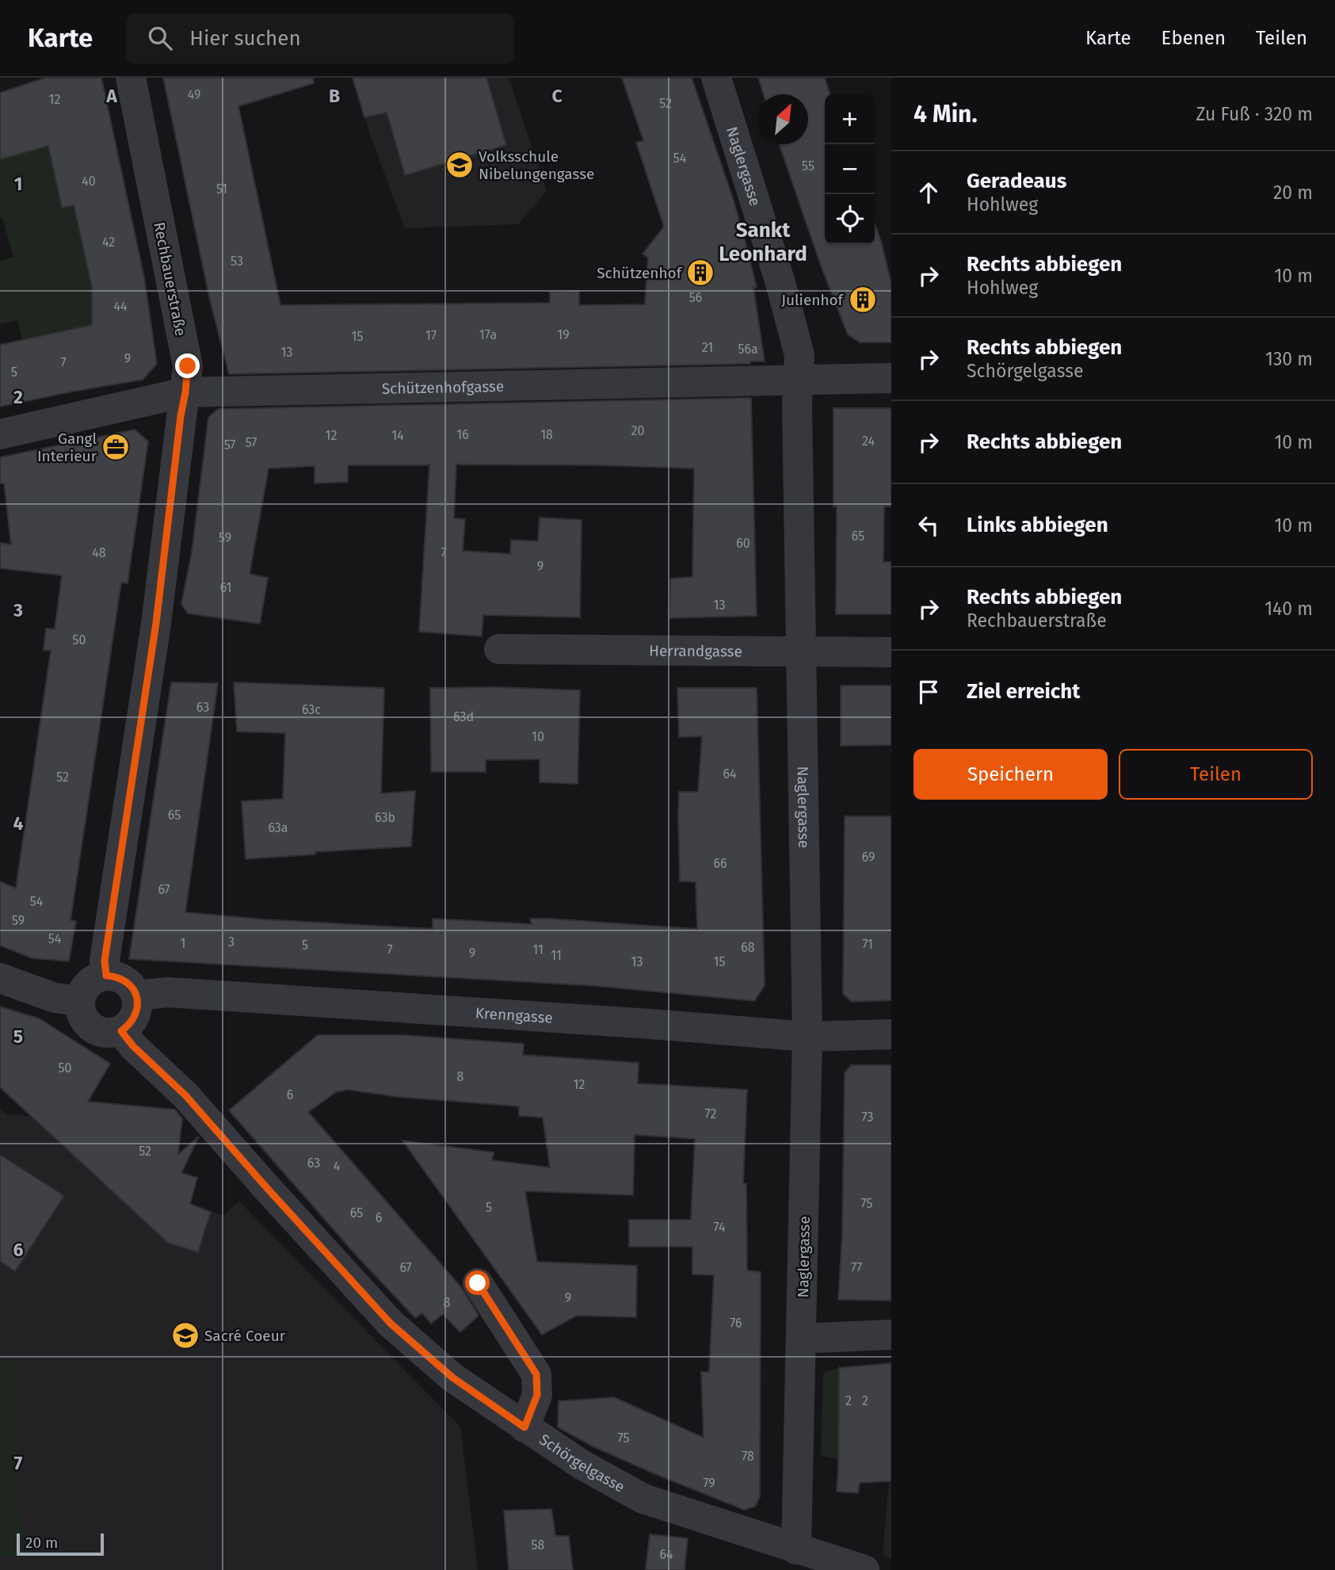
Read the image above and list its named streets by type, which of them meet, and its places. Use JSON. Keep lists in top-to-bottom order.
{
  "streets": {
    "street": [
      "Naglergasse",
      "Rechbauerstraße",
      "Schützenhofgasse",
      "Herrandgasse",
      "Krenngasse",
      "Schörgelgasse"
    ]
  },
  "crossings": [
    ["Naglergasse", "Schützenhofgasse"],
    ["Naglergasse", "Herrandgasse"],
    ["Naglergasse", "Krenngasse"],
    ["Naglergasse", "Schörgelgasse"],
    ["Rechbauerstraße", "Schützenhofgasse"],
    ["Rechbauerstraße", "Krenngasse"],
    ["Rechbauerstraße", "Schörgelgasse"],
    ["Krenngasse", "Schörgelgasse"]
  ],
  "districts": ["Sankt Leonhard"],
  "places": {
    "school or university": ["Volksschule Nibelungengasse", "Sacré Coeur"],
    "building": ["Schützenhof", "Julienhof"],
    "office": ["Gangl Interieur"]
  },
  "house_numbers": [
    "49",
    "12",
    "52",
    "54",
    "55",
    "40",
    "51",
    "42",
    "53",
    "56",
    "44",
    "17a",
    "19",
    "17",
    "15",
    "21",
    "56a",
    "13",
    "9",
    "7",
    "5",
    "20",
    "16",
    "18",
    "12",
    "14",
    "24",
    "57",
    "57",
    "65",
    "59",
    "60",
    "48",
    "7",
    "9",
    "61",
    "13",
    "50",
    "63",
    "63c",
    "63d",
    "10",
    "64",
    "52",
    "65",
    "63b",
    "63a",
    "69",
    "66",
    "67",
    "54",
    "59",
    "54",
    "3",
    "1",
    "71",
    "5",
    "68",
    "7",
    "11",
    "9",
    "11",
    "13",
    "15",
    "50",
    "8",
    "12",
    "6",
    "72",
    "73",
    "52",
    "63",
    "4",
    "75",
    "5",
    "65",
    "6",
    "74",
    "67",
    "77",
    "9",
    "8",
    "76",
    "2",
    "2",
    "75",
    "78",
    "79",
    "58",
    "64"
  ],
  "scale_bar": "20 m",
  "north": "top right",
  "page": {
    "header": "Karte",
    "search": "Hier suchen",
    "nav": ["Karte", "Ebenen", "Teilen"],
    "heading": ["4 Min.", "Zu Fuß · 320 m"],
    "map_buttons": ["+", "−"],
    "list": [
      ["Geradeaus", "Hohlweg", "20 m"],
      ["Rechts abbiegen", "Hohlweg", "10 m"],
      ["Rechts abbiegen", "Schörgelgasse", "130 m"],
      ["Rechts abbiegen", "10 m"],
      ["Links abbiegen", "10 m"],
      ["Rechts abbiegen", "Rechbauerstraße", "140 m"],
      "Ziel erreicht"
    ],
    "buttons": ["Speichern", "Teilen"],
    "scale": "20 m"
  },
  "grid": {
    "columns": ["A", "B", "C"],
    "rows": [
      "1",
      "2",
      "3",
      "4",
      "5",
      "6",
      "7"
    ]
  }
}
